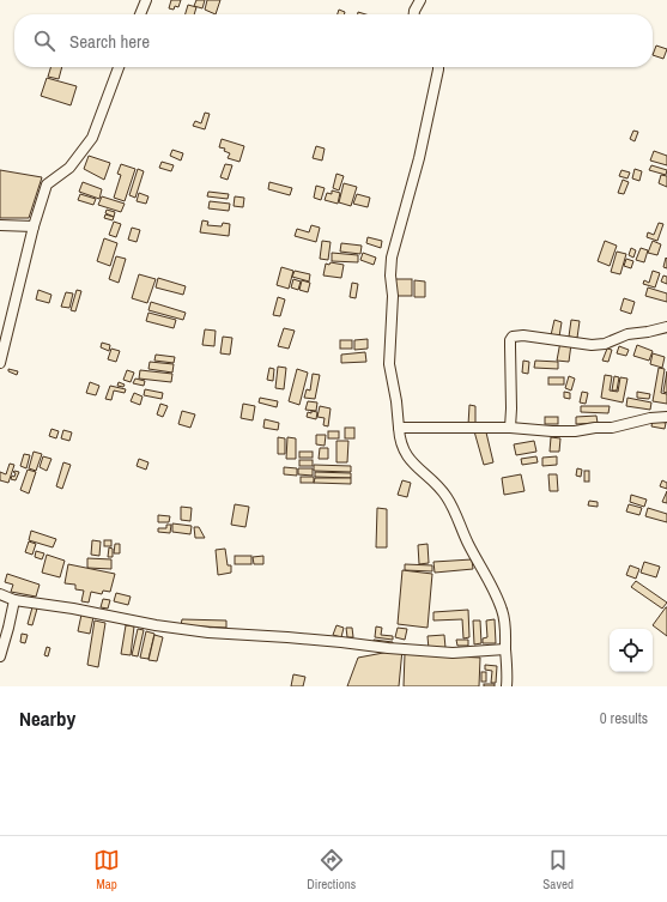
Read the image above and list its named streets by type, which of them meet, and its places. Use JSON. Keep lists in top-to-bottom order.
{
  "page": {
    "search": "Search here",
    "heading": ["Nearby", "0 results"],
    "nav": ["Map", "Directions", "Saved"]
  }
}
